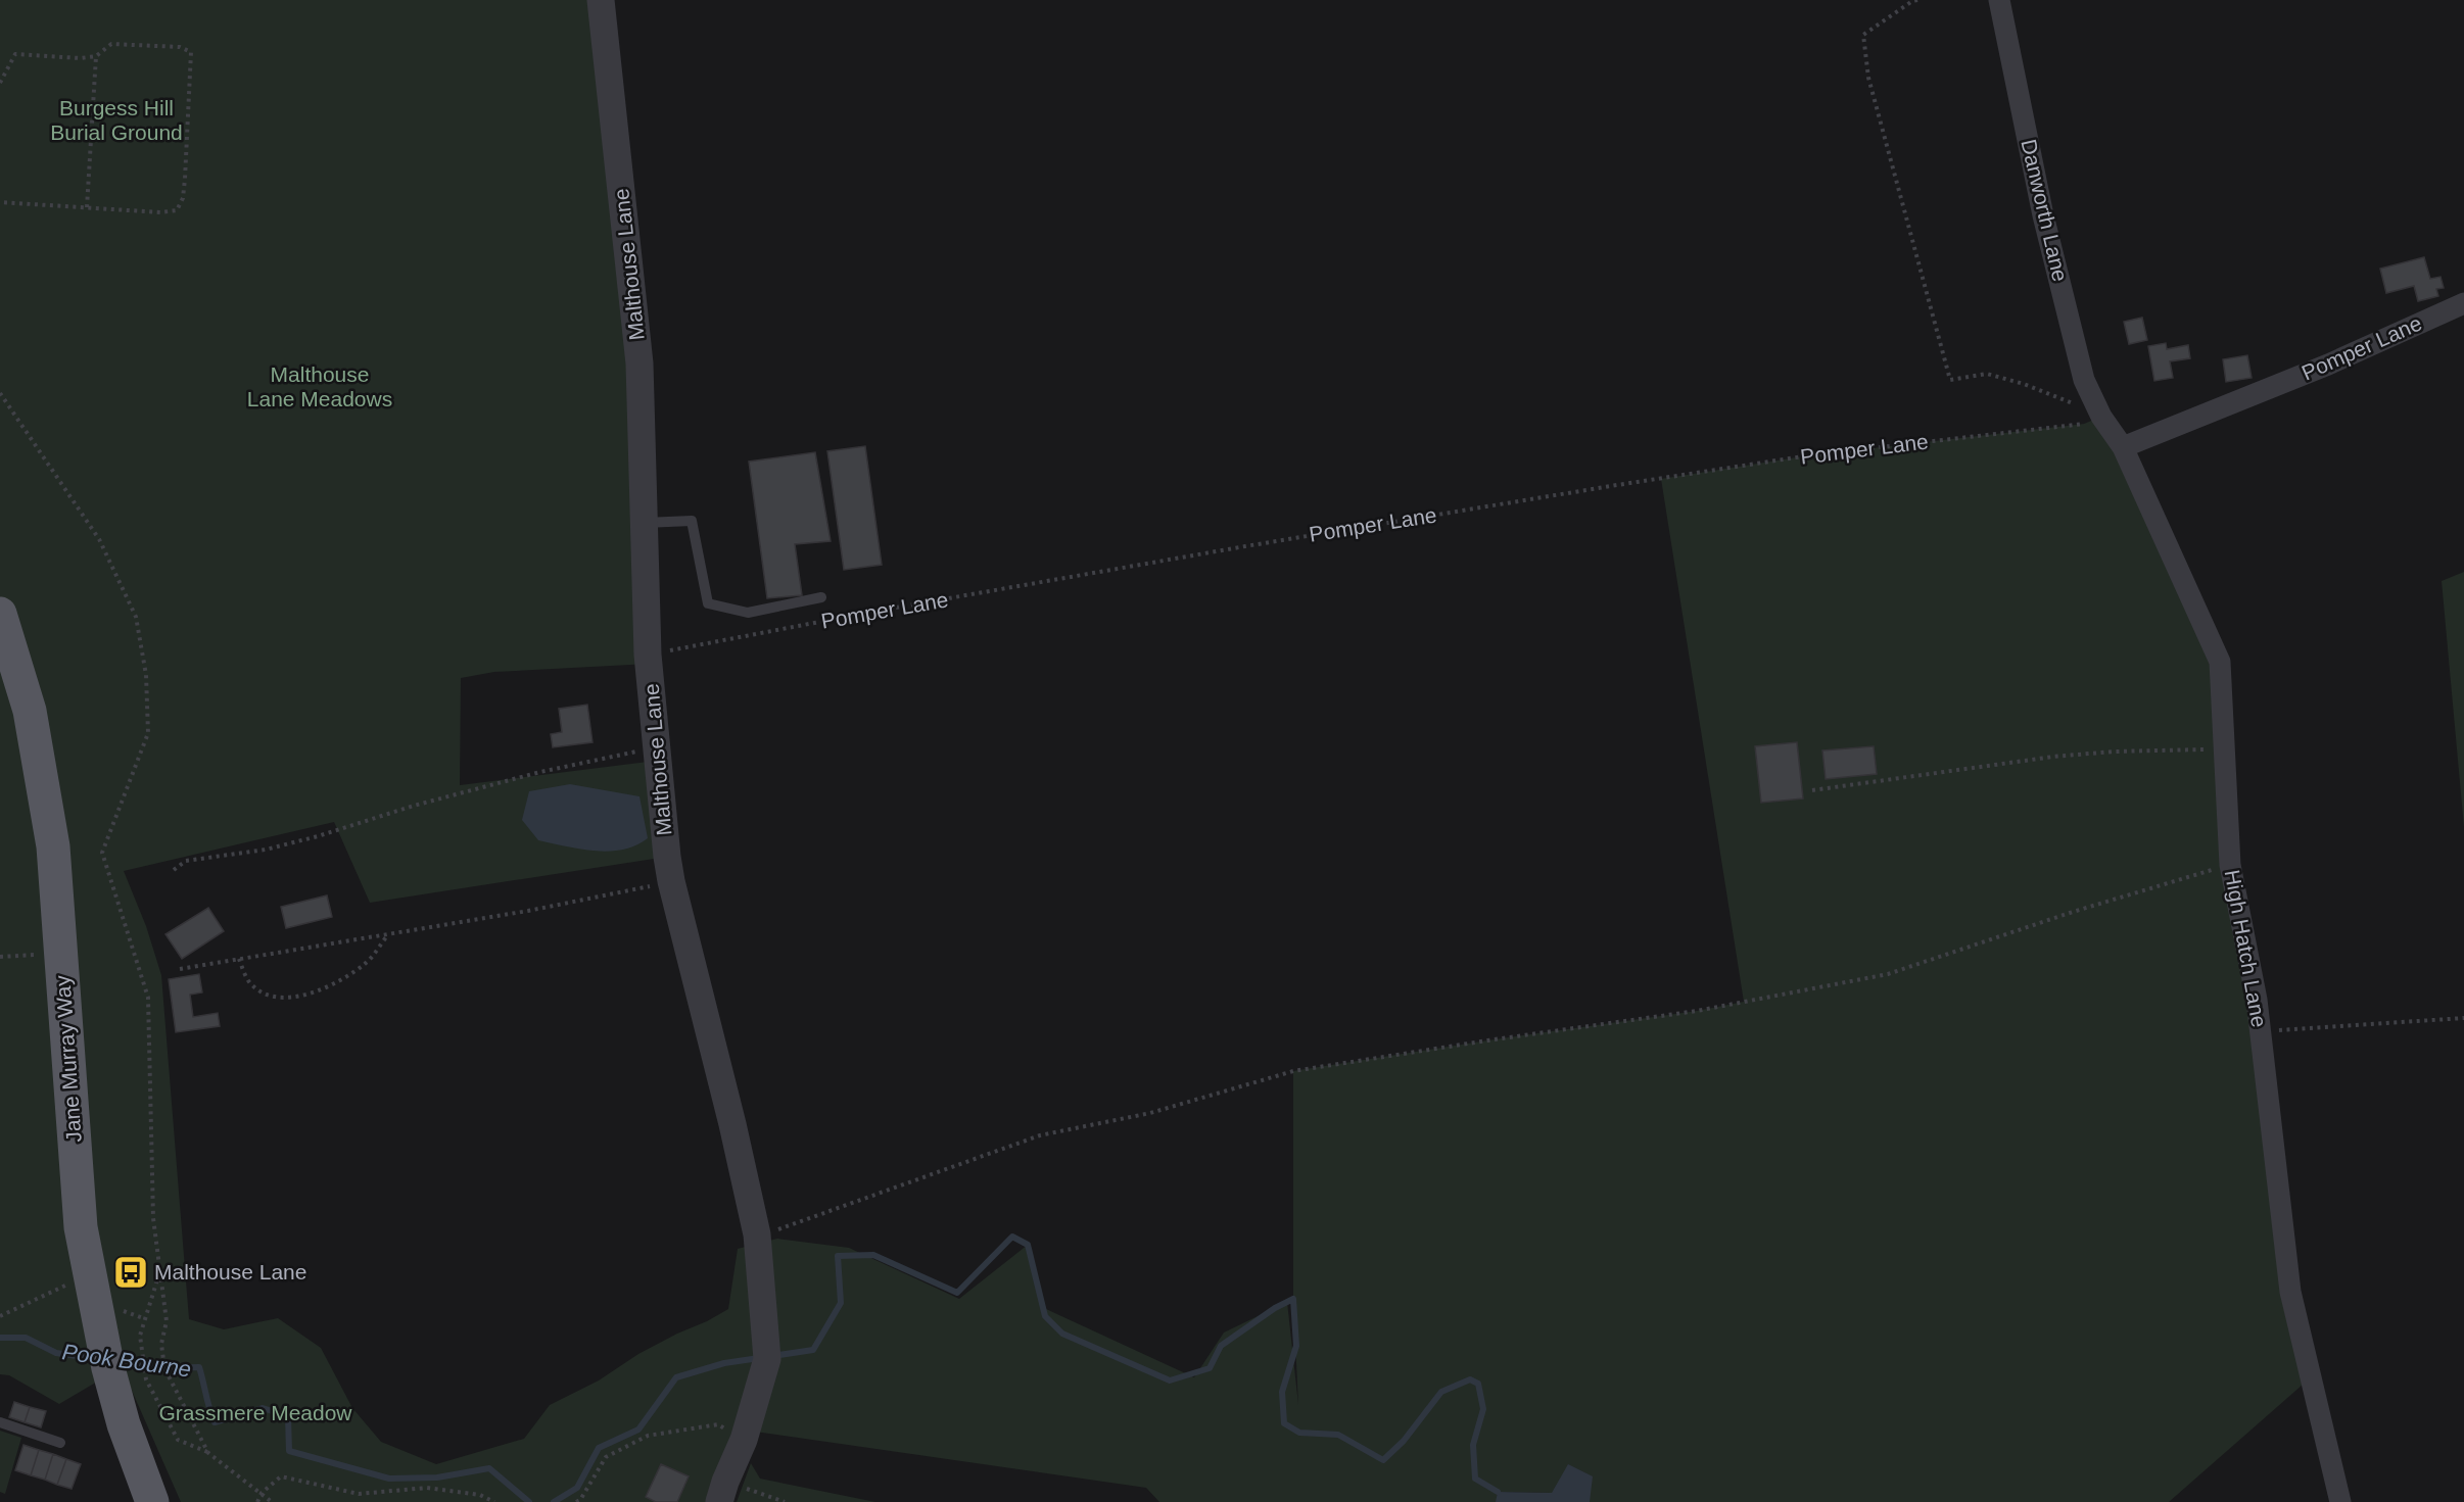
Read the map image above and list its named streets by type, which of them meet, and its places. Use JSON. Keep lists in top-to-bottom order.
{
  "streets": {
    "main road": ["Jane Murray Way"],
    "street": [
      "Danworth Lane",
      "Malthouse Lane",
      "Pomper Lane",
      "High Hatch Lane"
    ]
  },
  "crossings": [
    ["Danworth Lane", "Pomper Lane"],
    ["Danworth Lane", "High Hatch Lane"],
    ["Malthouse Lane", "Pomper Lane"],
    ["Pomper Lane", "High Hatch Lane"]
  ],
  "water": ["Pook Bourne"],
  "parks": ["Burgess Hill Burial Ground", "Malthouse Lane Meadows", "Grassmere Meadow"],
  "places": {
    "bus stop": ["Malthouse Lane"]
  }
}
